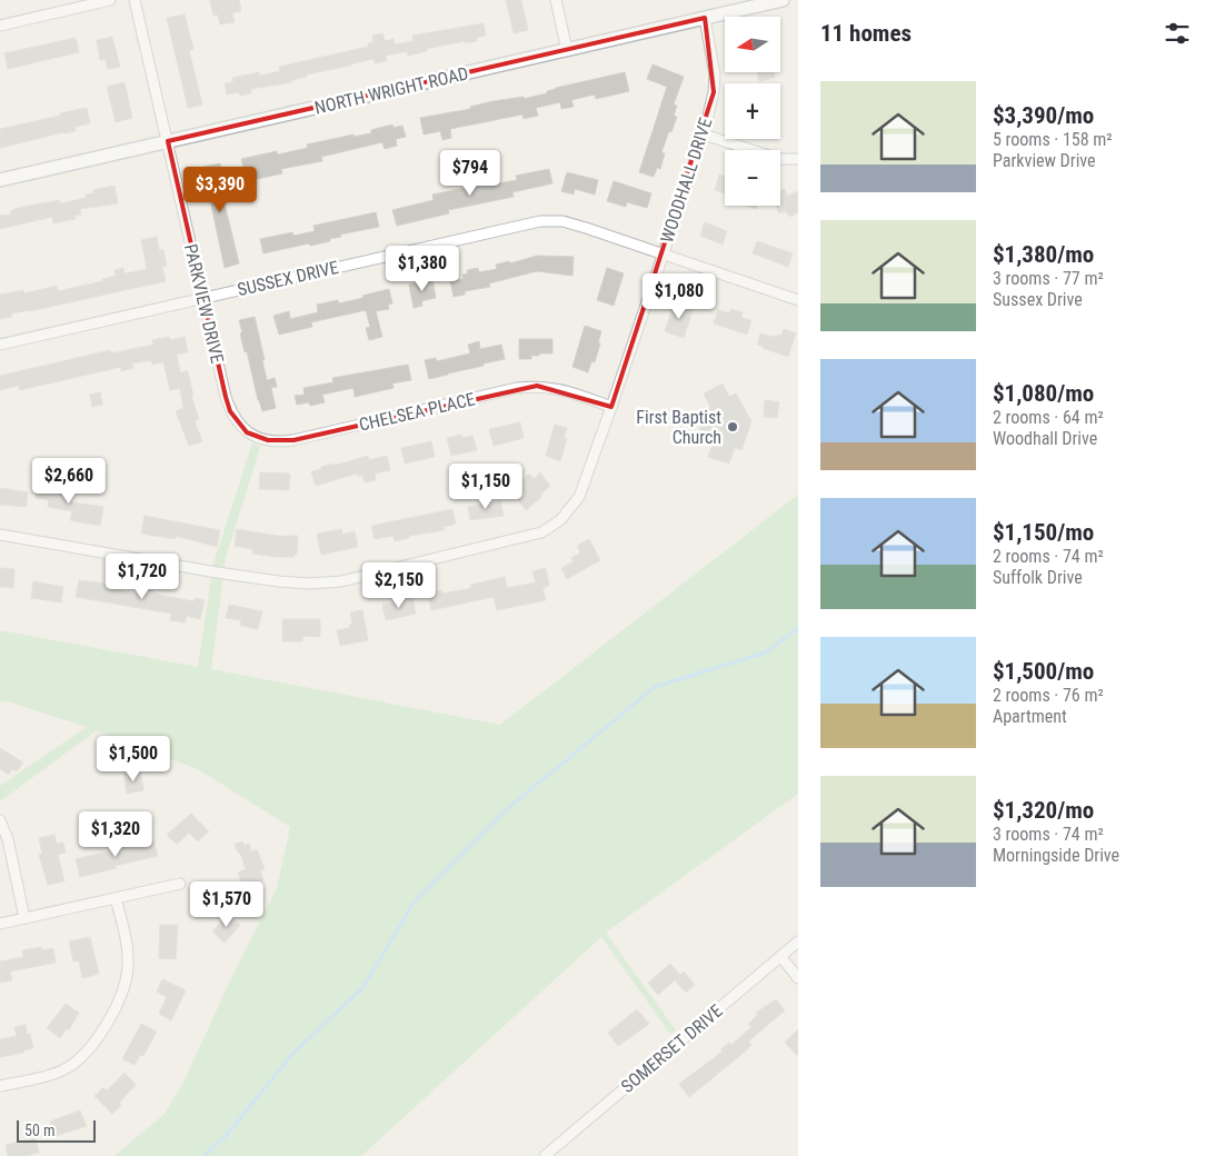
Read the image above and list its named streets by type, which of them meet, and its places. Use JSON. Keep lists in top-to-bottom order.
{
  "streets": {
    "main road": ["NORTH WRIGHT ROAD"],
    "street": [
      "WOODHALL DRIVE",
      "SUSSEX DRIVE",
      "PARKVIEW DRIVE",
      "CHELSEA PLACE",
      "SOMERSET DRIVE"
    ]
  },
  "crossings": [
    ["NORTH WRIGHT ROAD", "WOODHALL DRIVE"],
    ["NORTH WRIGHT ROAD", "PARKVIEW DRIVE"],
    ["WOODHALL DRIVE", "SUSSEX DRIVE"],
    ["WOODHALL DRIVE", "CHELSEA PLACE"],
    ["SUSSEX DRIVE", "PARKVIEW DRIVE"],
    ["PARKVIEW DRIVE", "CHELSEA PLACE"]
  ],
  "places": ["First Baptist Church"],
  "scale_bar": "50 m",
  "north": "left",
  "page": {
    "heading": "11 homes",
    "map_buttons": ["+", "−"],
    "list": [
      {
        "name": "$3,390/mo",
        "note": "5 rooms · 158 m² · Parkview Drive"
      },
      {
        "name": "$1,380/mo",
        "note": "3 rooms · 77 m² · Sussex Drive"
      },
      {
        "name": "$1,080/mo",
        "note": "2 rooms · 64 m² · Woodhall Drive"
      },
      {
        "name": "$1,150/mo",
        "note": "2 rooms · 74 m² · Suffolk Drive"
      },
      {
        "name": "$1,500/mo",
        "note": "2 rooms · 76 m² · Apartment"
      },
      {
        "name": "$1,320/mo",
        "note": "3 rooms · 74 m² · Morningside Drive"
      }
    ],
    "price": [
      "$794",
      "$3,390",
      "$1,380",
      "$1,080",
      "$2,660",
      "$1,150",
      "$1,720",
      "$2,150",
      "$1,500",
      "$1,320",
      "$1,570"
    ],
    "scale": "50 m"
  }
}
